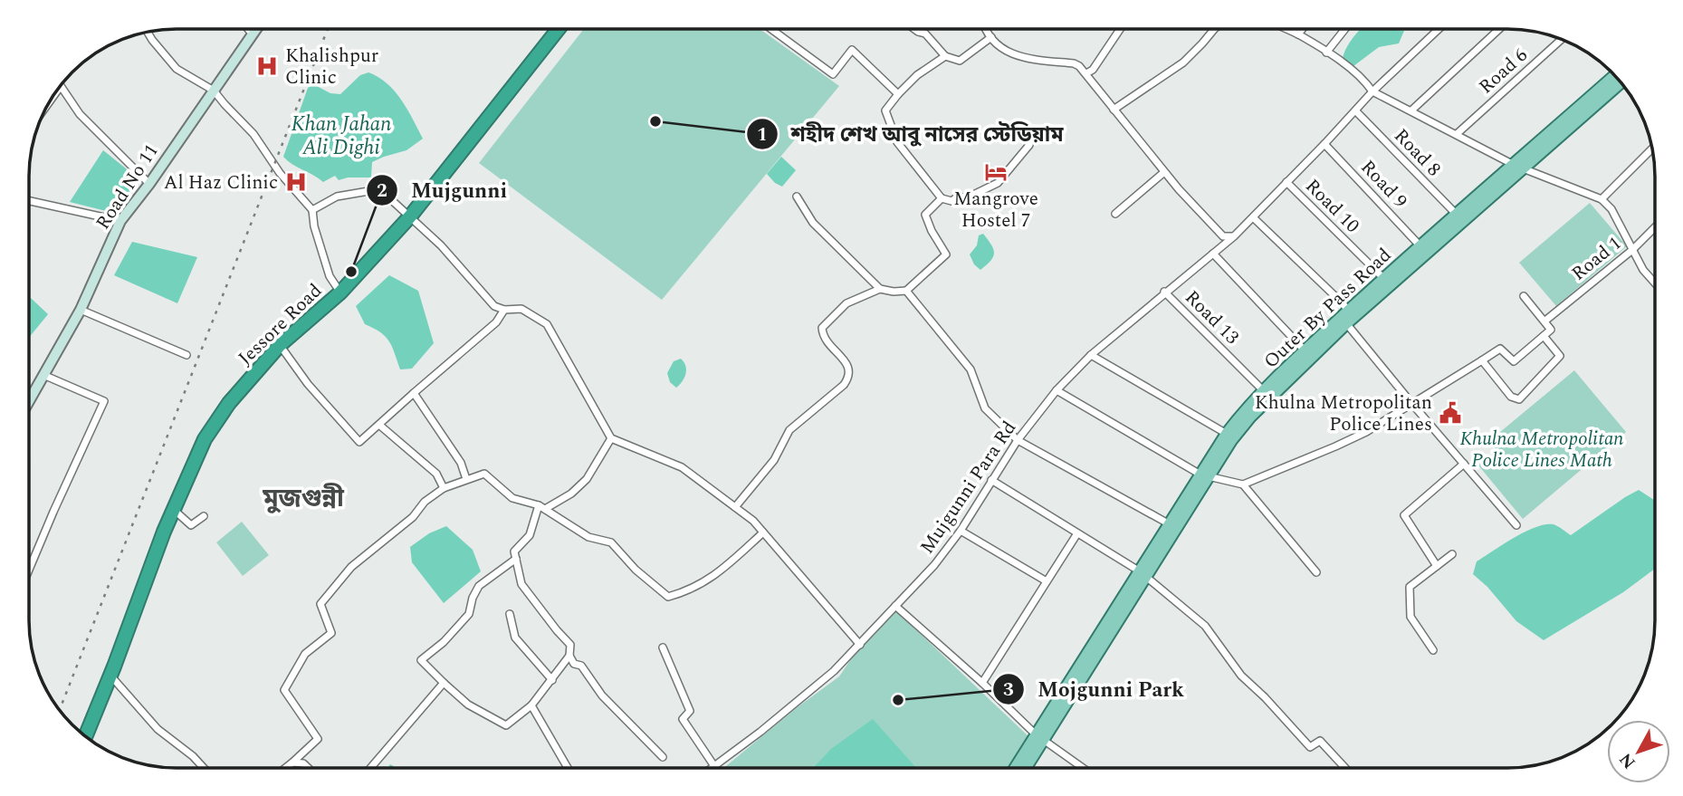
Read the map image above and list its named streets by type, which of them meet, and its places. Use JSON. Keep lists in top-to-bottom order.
{
  "streets": {
    "highway": ["Jessore Road"],
    "main road": ["Outer By Pass Road"],
    "street": [
      "Road 6",
      "Road 8",
      "Road 9",
      "Road No 11",
      "Road 10",
      "Road 1",
      "Road 13",
      "Mujgunni Para Rd"
    ]
  },
  "crossings": [
    ["Road 8", "Outer By Pass Road"],
    ["Road 8", "Mujgunni Para Rd"],
    ["Road 9", "Outer By Pass Road"],
    ["Road 9", "Mujgunni Para Rd"],
    ["Road 10", "Outer By Pass Road"],
    ["Road 10", "Mujgunni Para Rd"],
    ["Outer By Pass Road", "Road 13"],
    ["Road 13", "Mujgunni Para Rd"]
  ],
  "districts": ["মুজগুন্নী"],
  "water": ["Khan Jahan Ali Dighi"],
  "parks": ["Khulna Metropolitan Police Lines Math"],
  "places": {
    "hospital": ["Khalishpur Clinic", "Al Haz Clinic"],
    "other": ["শহীদ শেখ আবু নাসের স্টেডিয়াম", "Mujgunni", "Mojgunni Park"],
    "hotel": ["Mangrove Hostel 7"],
    "public building": ["Khulna Metropolitan Police Lines"]
  },
  "north": "bottom left"
}
